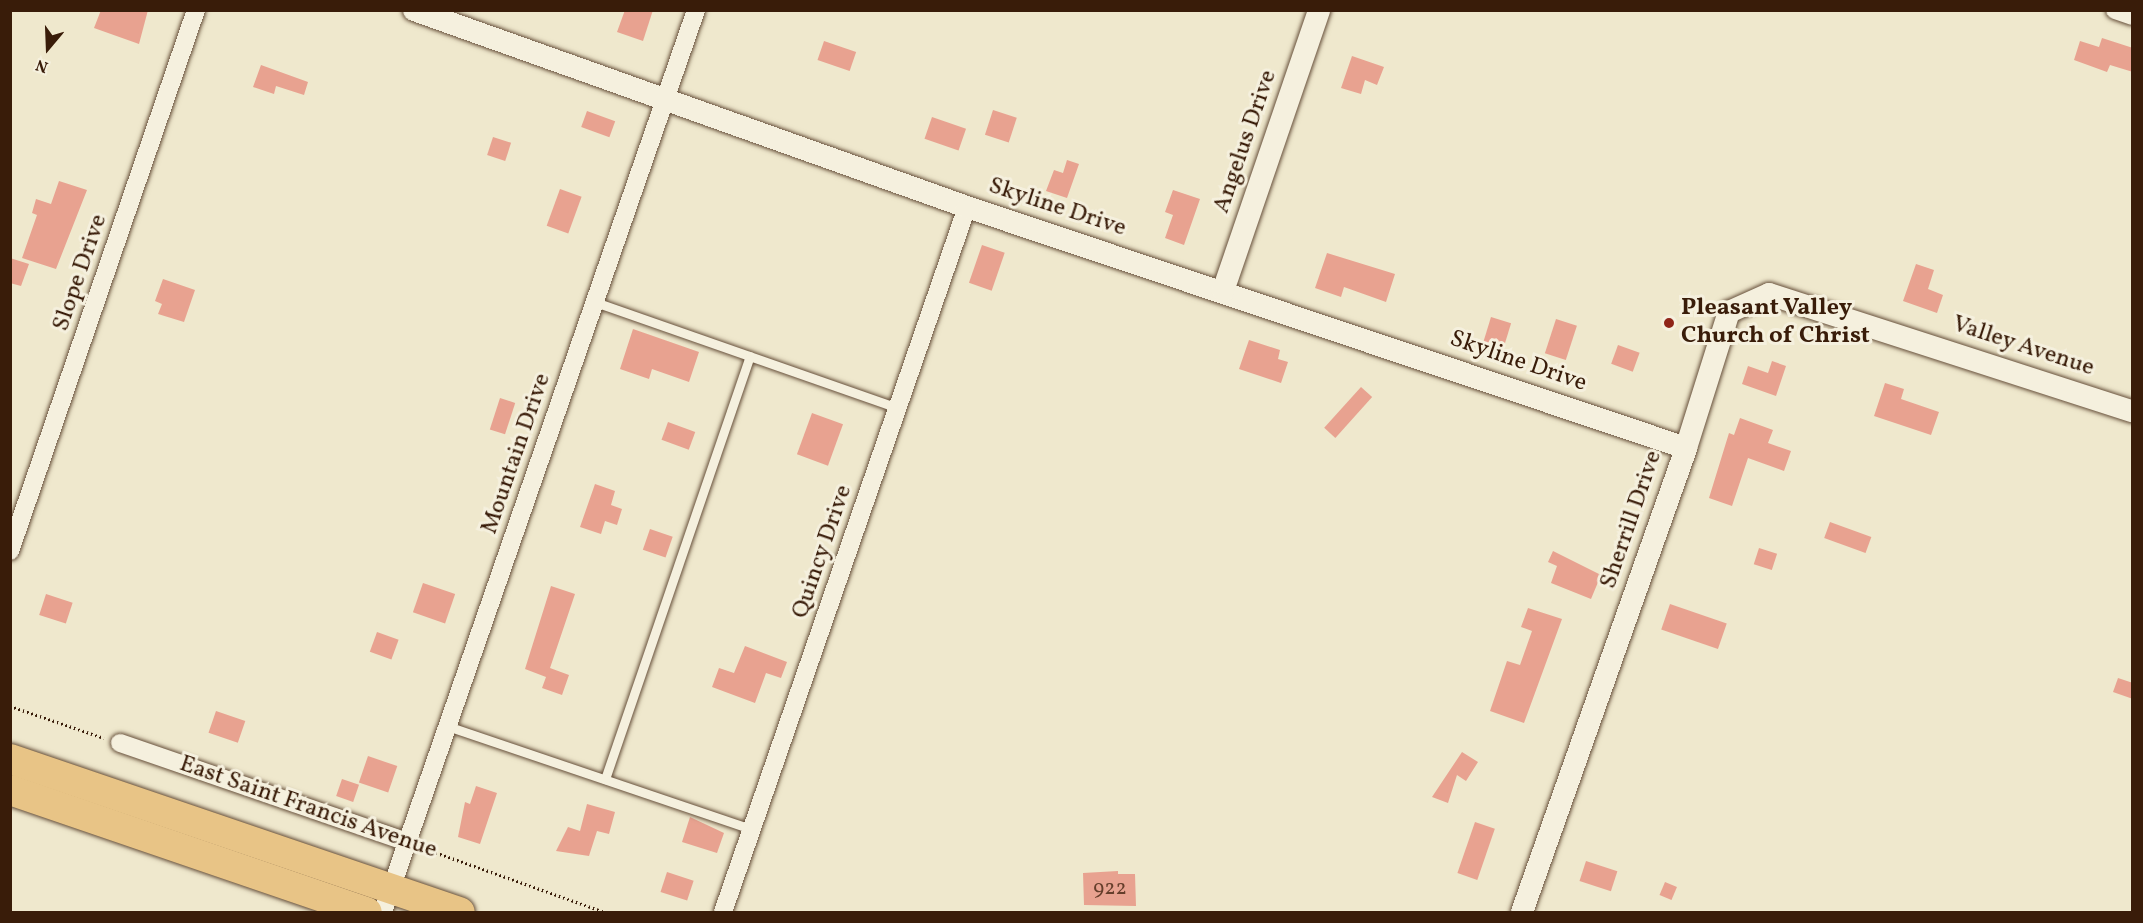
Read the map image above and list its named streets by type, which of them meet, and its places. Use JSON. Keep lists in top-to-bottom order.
{
  "streets": {
    "highway": ["East Saint Francis Avenue"],
    "street": [
      "Angelus Drive",
      "Skyline Drive",
      "Slope Drive",
      "Valley Avenue",
      "Mountain Drive",
      "Sherrill Drive",
      "Quincy Drive"
    ]
  },
  "crossings": [
    ["Angelus Drive", "Skyline Drive"],
    ["Skyline Drive", "Mountain Drive"],
    ["Skyline Drive", "Sherrill Drive"],
    ["Skyline Drive", "Quincy Drive"],
    ["Valley Avenue", "Sherrill Drive"],
    ["Mountain Drive", "East Saint Francis Avenue"]
  ],
  "places": ["Pleasant Valley Church of Christ"],
  "house_numbers": ["922"],
  "north": "bottom"
}
